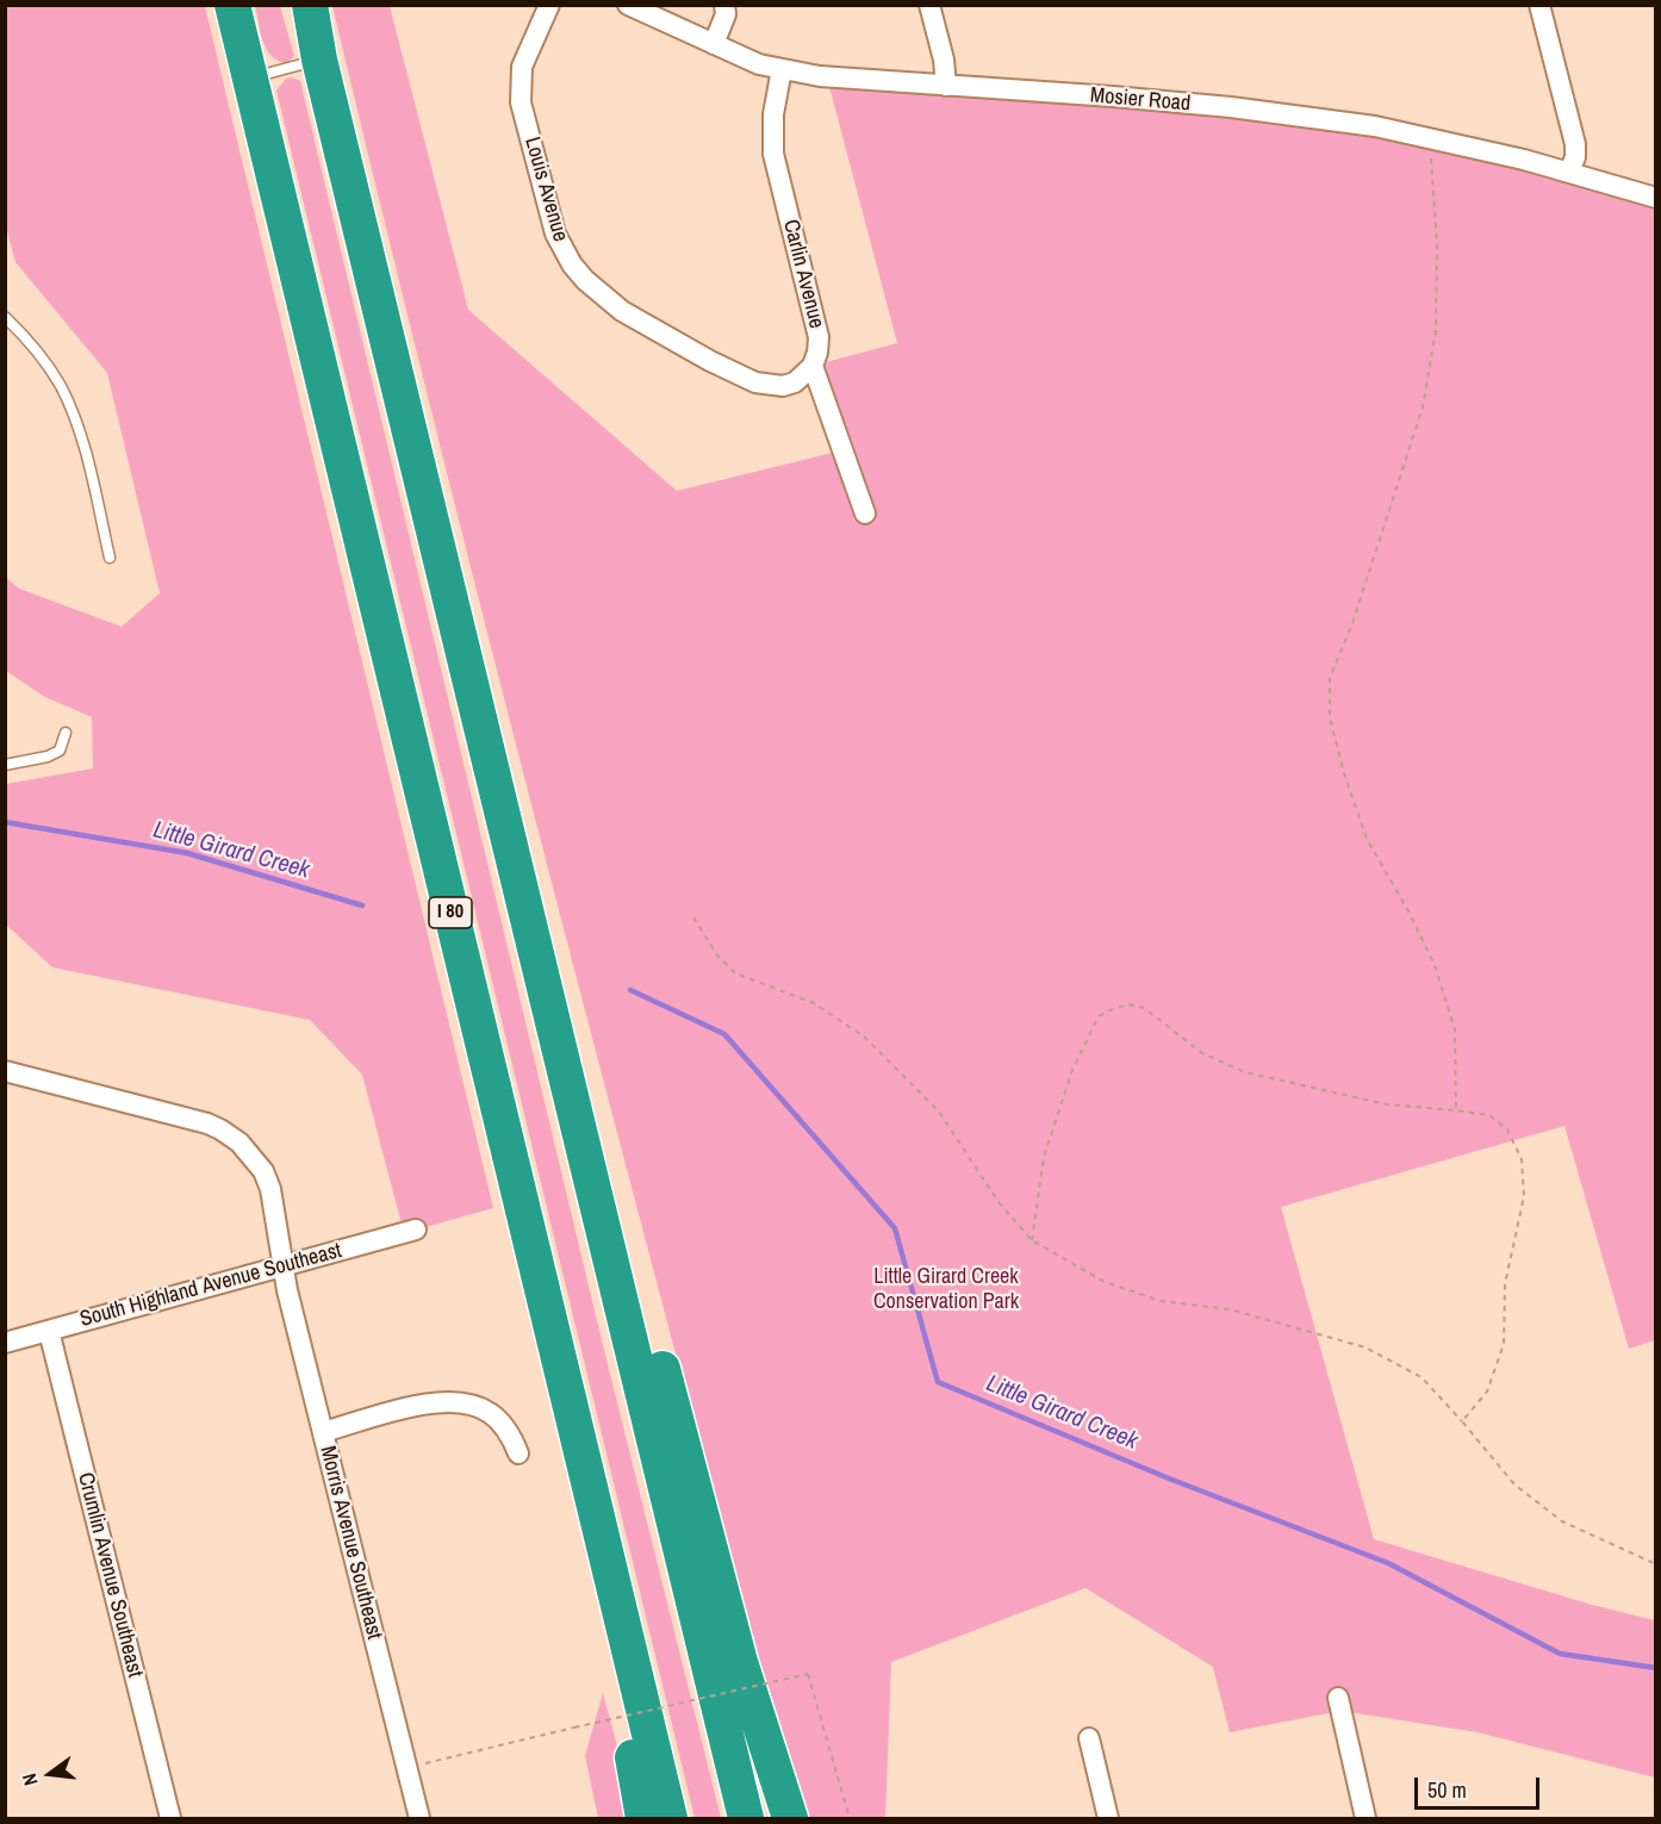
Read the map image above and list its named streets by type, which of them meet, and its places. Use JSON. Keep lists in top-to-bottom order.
{
  "streets": {
    "highway": ["I 80"],
    "street": [
      "Mosier Road",
      "Louis Avenue",
      "Carlin Avenue",
      "South Highland Avenue Southeast",
      "Morris Avenue Southeast",
      "Crumlin Avenue Southeast"
    ]
  },
  "crossings": [
    ["Mosier Road", "Carlin Avenue"],
    ["Louis Avenue", "Carlin Avenue"],
    ["South Highland Avenue Southeast", "Morris Avenue Southeast"],
    ["South Highland Avenue Southeast", "Crumlin Avenue Southeast"]
  ],
  "water": ["Little Girard Creek"],
  "parks": ["Little Girard Creek Conservation Park"],
  "scale_bar": "50 m",
  "north": "left"
}
